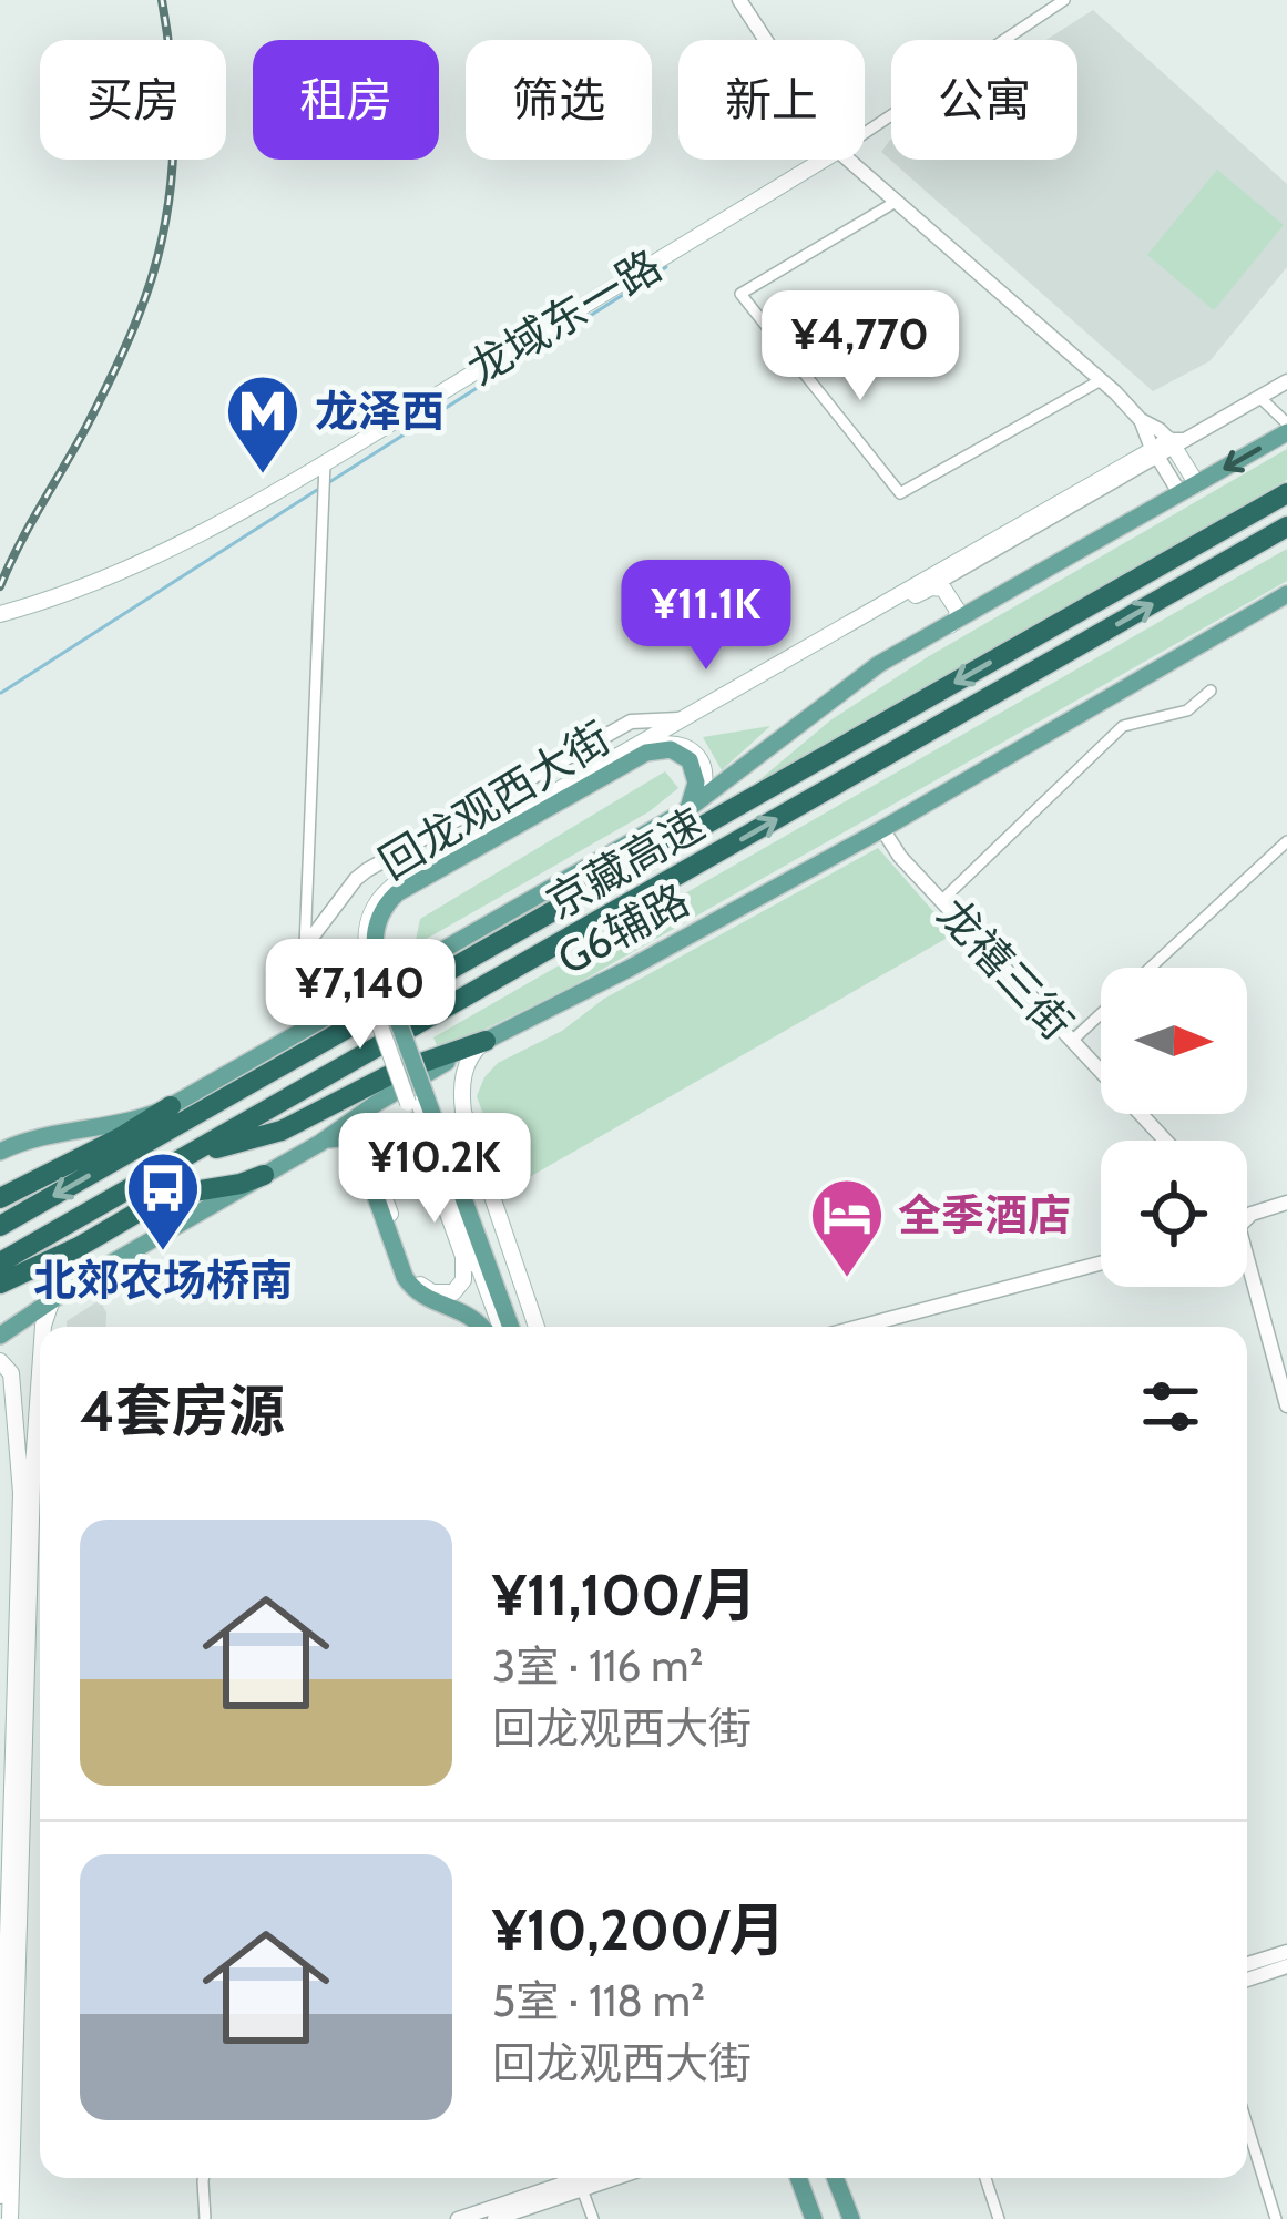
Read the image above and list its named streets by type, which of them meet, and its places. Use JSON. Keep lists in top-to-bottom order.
{
  "streets": {
    "highway": ["京藏高速"],
    "main road": ["龙域东一路", "回龙观西大街", "G6辅路"],
    "street": ["龙禧三街"]
  },
  "crossings": [
    ["G6辅路", "龙禧三街"]
  ],
  "places": {
    "metro station": ["龙泽西"],
    "bus stop": ["北郊农场桥南"],
    "hotel": ["全季酒店"]
  },
  "north": "right",
  "page": {
    "chip": [
      "买房",
      "租房",
      "筛选",
      "新上",
      "公寓"
    ],
    "price": [
      "¥4,770",
      "¥11.1K",
      "¥7,140",
      "¥10.2K"
    ],
    "heading": "4套房源",
    "list": [
      {
        "name": "¥11,100/月",
        "note": "3室 · 116 m² · 回龙观西大街"
      },
      {
        "name": "¥10,200/月",
        "note": "5室 · 118 m² · 回龙观西大街"
      }
    ]
  }
}
